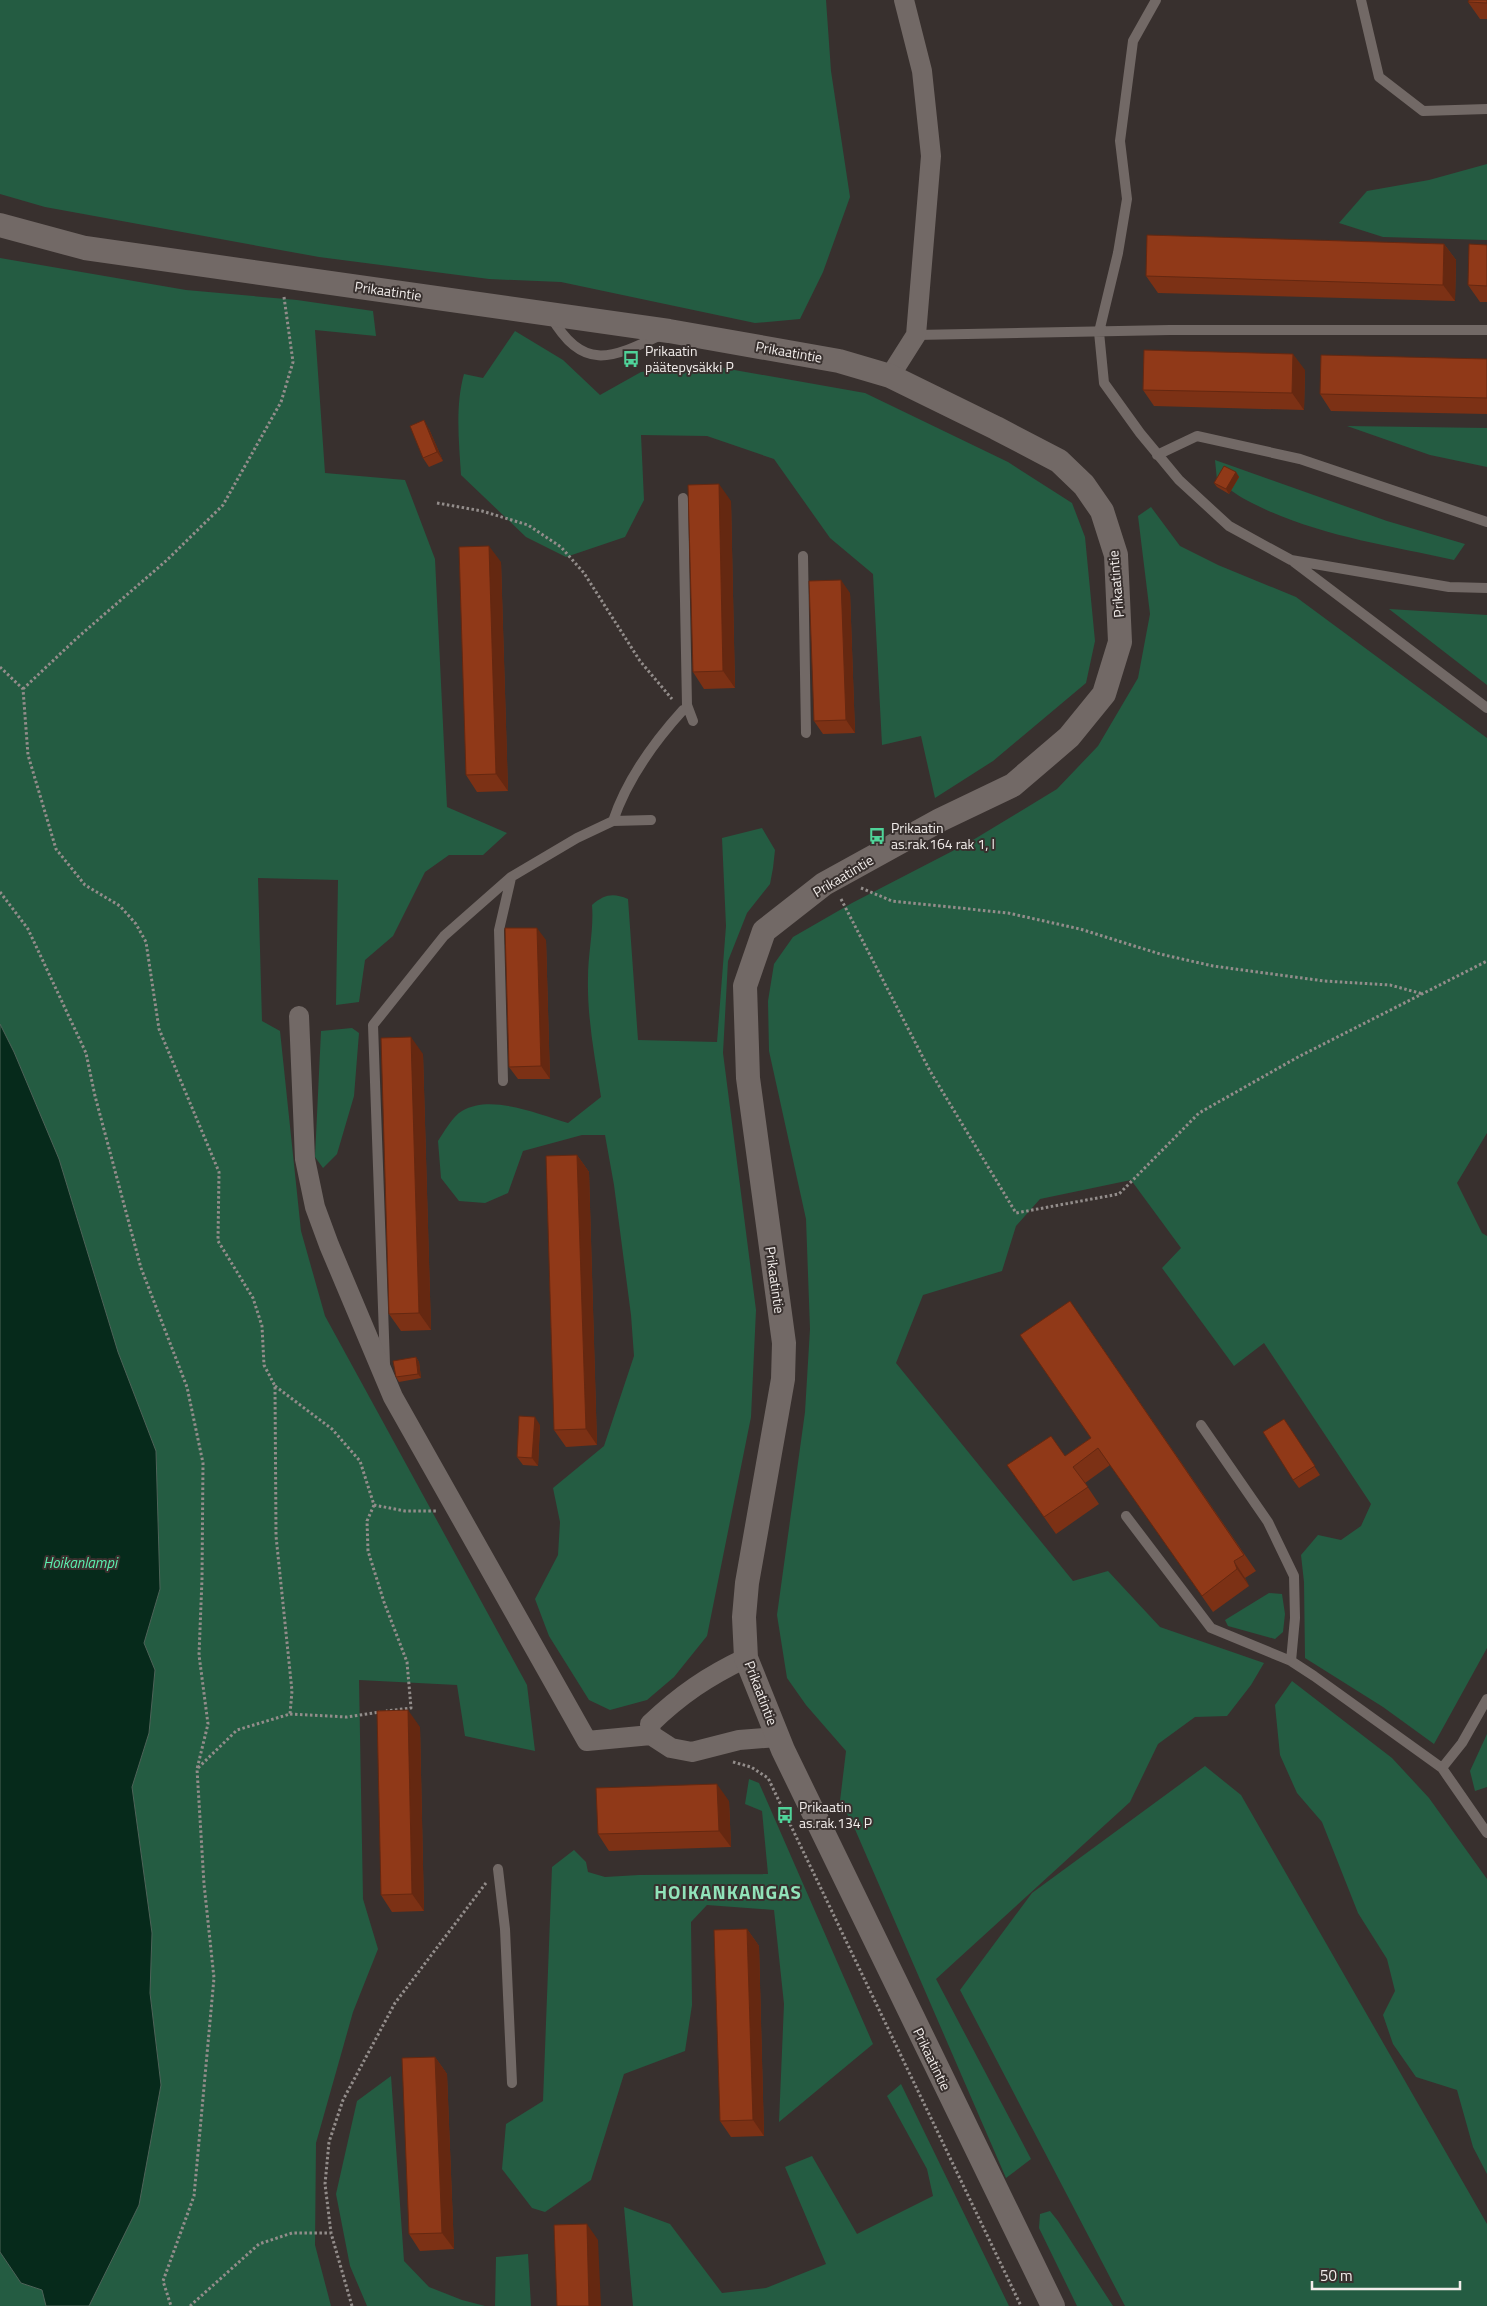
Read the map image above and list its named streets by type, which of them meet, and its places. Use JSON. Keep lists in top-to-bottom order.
{
  "streets": {
    "street": ["Prikaatintie"]
  },
  "districts": ["HOIKANKANGAS"],
  "water": ["Hoikanlampi"],
  "places": {
    "bus stop": ["Prikaatin päätepysäkki P", "Prikaatin as.rak.164 rak 1, I", "Prikaatin as.rak.134 P"]
  },
  "scale_bar": "50 m"
}
